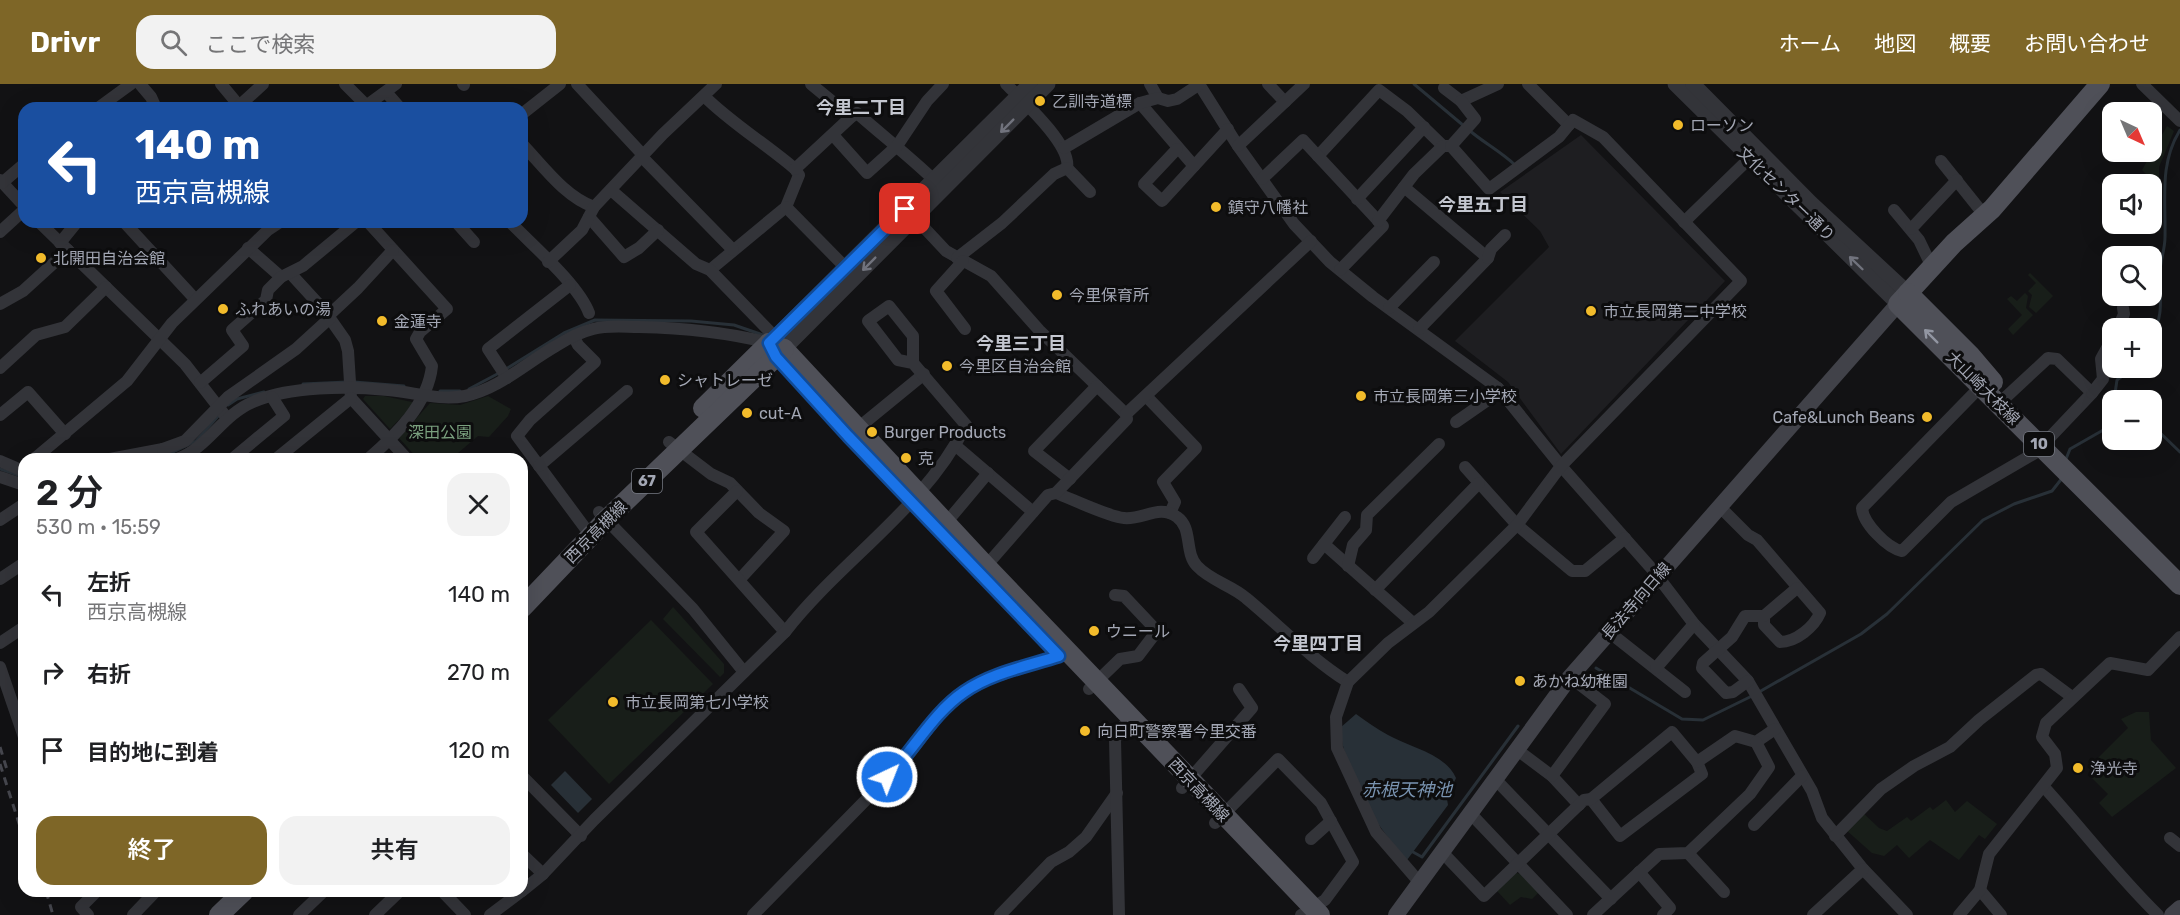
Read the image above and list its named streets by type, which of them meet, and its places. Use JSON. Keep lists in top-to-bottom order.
{
  "streets": {
    "main road": [
      "大山崎大枝線",
      "10",
      "67",
      "西京高槻線",
      "長法寺向日線"
    ],
    "street": ["文化センター通り"]
  },
  "crossings": [
    ["文化センター通り", "大山崎大枝線"],
    ["文化センター通り", "長法寺向日線"],
    ["大山崎大枝線", "長法寺向日線"]
  ],
  "districts": [
    "今里二丁目",
    "今里五丁目",
    "今里三丁目",
    "今里四丁目"
  ],
  "water": ["赤根天神池"],
  "parks": ["深田公園"],
  "places": [
    "乙訓寺道標",
    "ローソン",
    "鎮守八幡社",
    "北開田自治会館",
    "今里保育所",
    "ふれあいの湯",
    "市立長岡第二中学校",
    "金蓮寺",
    "今里区自治会館",
    "シャトレーゼ",
    "市立長岡第三小学校",
    "cut-A",
    "Cafe&Lunch Beans",
    "Burger Products",
    "克",
    "ウニール",
    "あかね幼稚園",
    "市立長岡第七小学校",
    "向日町警察署今里交番",
    "浄光寺"
  ],
  "north": "bottom right",
  "page": {
    "header": "Drivr",
    "search": "ここで検索",
    "nav": [
      "ホーム",
      "地図",
      "概要",
      "お問い合わせ"
    ],
    "map_buttons": ["+", "−"],
    "turn": ["140 m", "西京高槻線"],
    "heading": ["2 分", "530 m · 15:59"],
    "list": [
      {
        "name": "左折",
        "note": "西京高槻線",
        "value": "140 m"
      },
      {
        "name": "右折",
        "value": "270 m"
      },
      {
        "name": "目的地に到着",
        "value": "120 m"
      }
    ],
    "buttons": ["終了", "共有"]
  }
}
